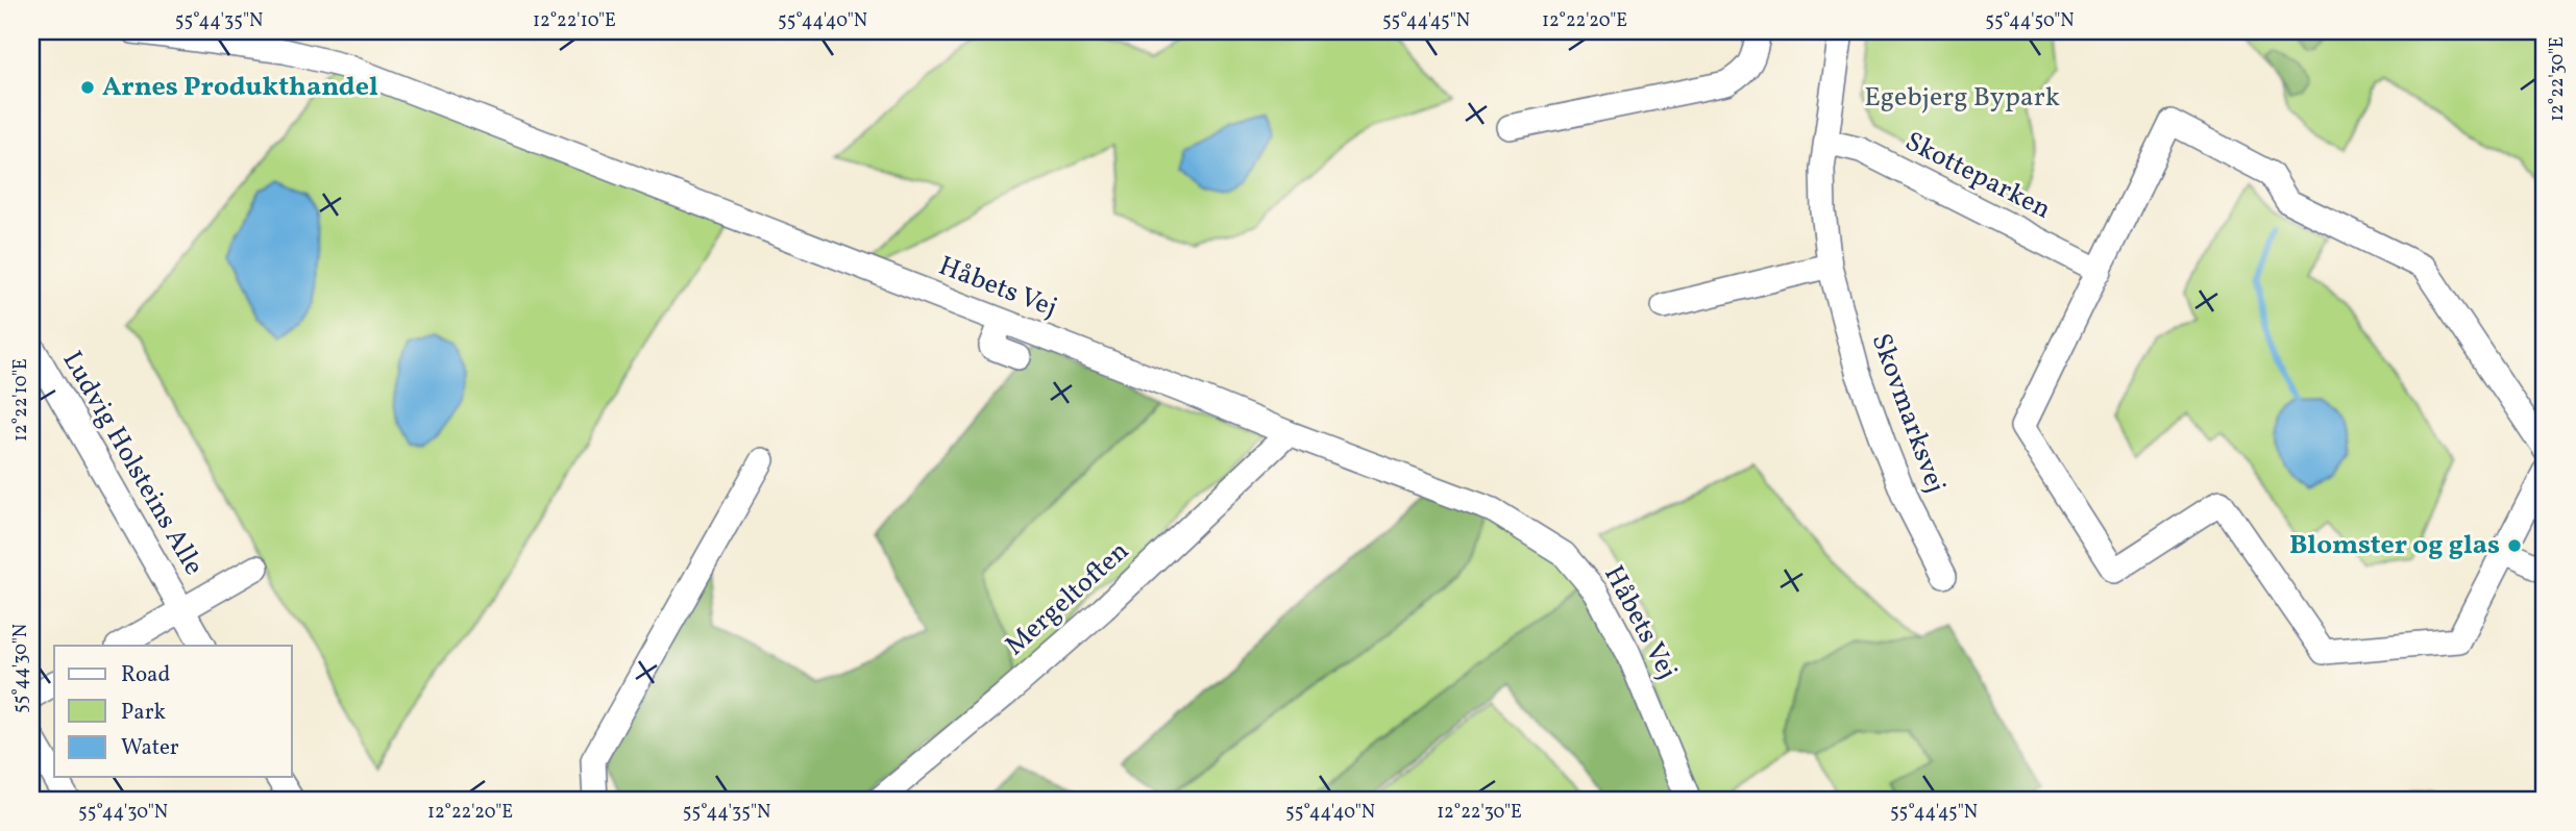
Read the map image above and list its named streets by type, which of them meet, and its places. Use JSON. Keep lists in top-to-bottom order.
{
  "streets": {
    "street": [
      "Skotteparken",
      "Håbets Vej",
      "Skovmarksvej",
      "Ludvig Holsteins Alle",
      "Mergeltoften"
    ]
  },
  "crossings": [
    ["Skotteparken", "Skovmarksvej"],
    ["Håbets Vej", "Mergeltoften"]
  ],
  "parks": ["Egebjerg Bypark"],
  "places": ["Arnes Produkthandel", "Blomster og glas"],
  "legend": ["Road", "Park", "Water"],
  "coordinates": [
    "55°44'35\"N",
    "12°22'10\"E",
    "55°44'40\"N",
    "55°44'45\"N",
    "12°22'20\"E",
    "55°44'50\"N",
    "12°22'30\"E",
    "55°44'30\"N"
  ]
}
